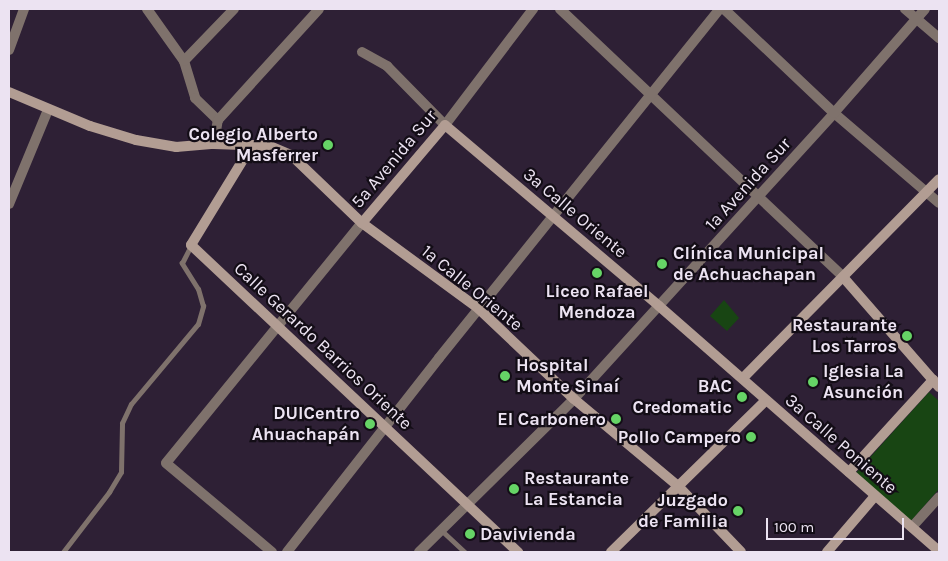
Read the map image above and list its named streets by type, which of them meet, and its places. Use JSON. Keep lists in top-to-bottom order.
{
  "streets": {
    "street": [
      "5a Avenida Sur",
      "1a Avenida Sur",
      "3a Calle Oriente",
      "1a Calle Oriente",
      "Calle Gerardo Barrios Oriente",
      "3a Calle Poniente"
    ]
  },
  "crossings": [
    ["5a Avenida Sur", "3a Calle Oriente"],
    ["5a Avenida Sur", "1a Calle Oriente"],
    ["5a Avenida Sur", "Calle Gerardo Barrios Oriente"],
    ["1a Avenida Sur", "3a Calle Oriente"],
    ["1a Avenida Sur", "1a Calle Oriente"],
    ["1a Avenida Sur", "Calle Gerardo Barrios Oriente"],
    ["3a Calle Oriente", "3a Calle Poniente"]
  ],
  "places": [
    "Colegio Alberto Masferrer",
    "Clínica Municipal de Achuachapan",
    "Liceo Rafael Mendoza",
    "Restaurante Los Tarros",
    "Hospital Monte Sinaí",
    "Iglesia La Asunción",
    "BAC Credomatic",
    "El Carbonero",
    "DUICentro Ahuachapán",
    "Pollo Campero",
    "Restaurante La Estancia",
    "Juzgado de Familia",
    "Davivienda"
  ],
  "scale_bar": "100 m"
}
